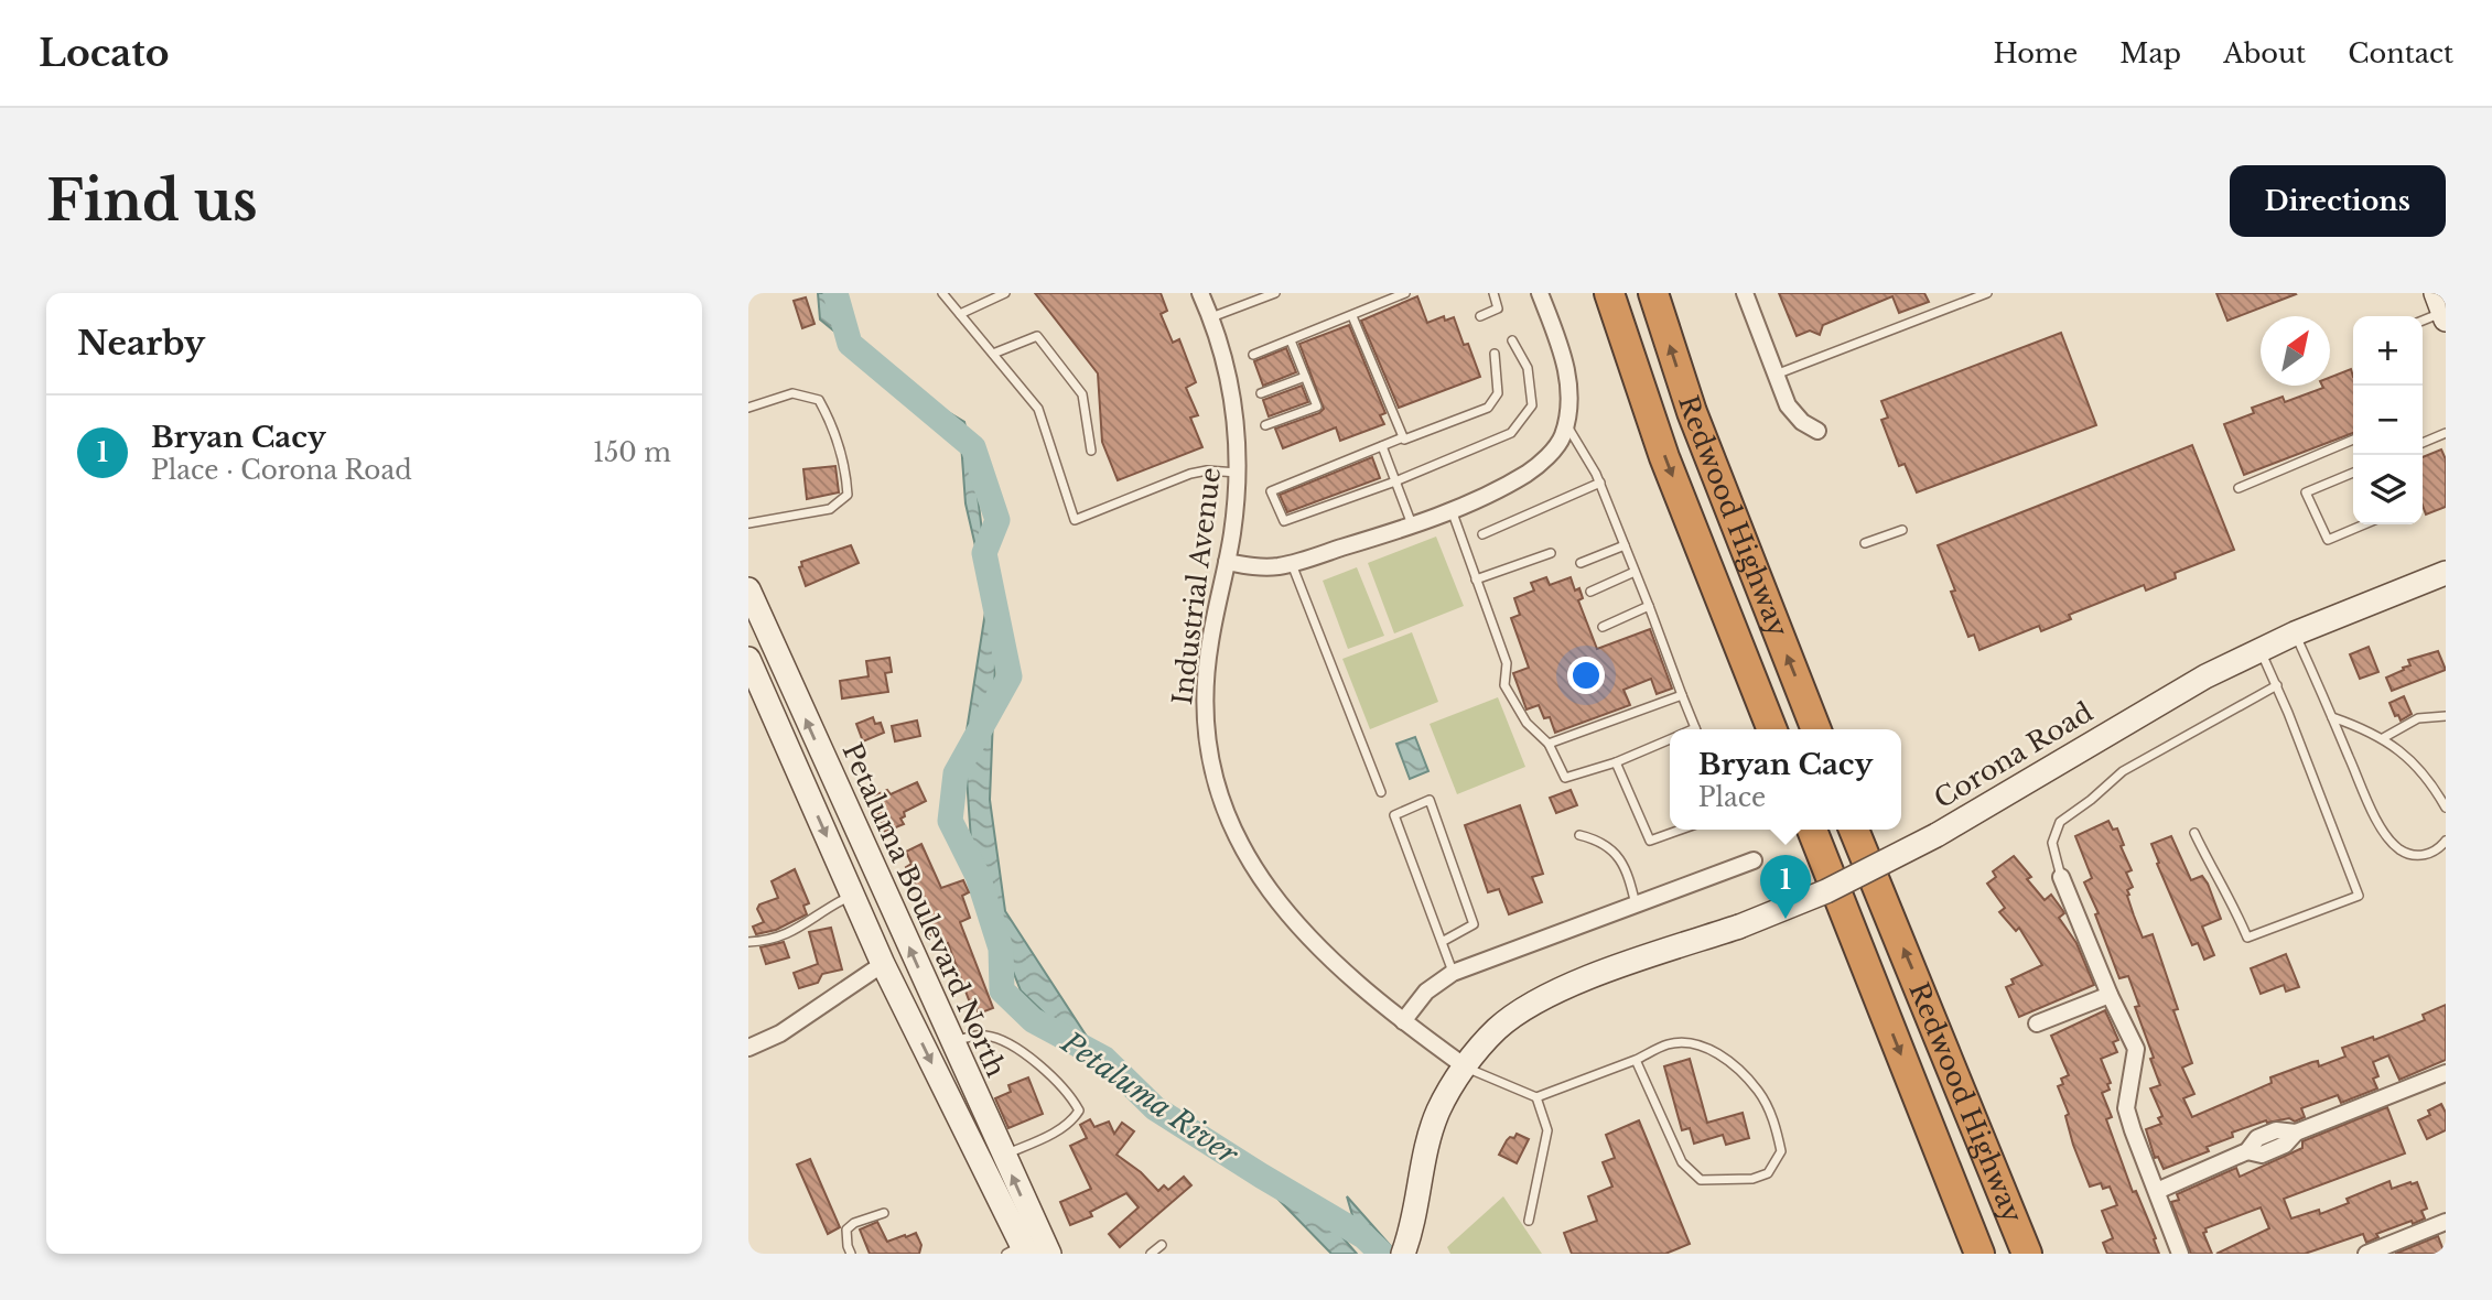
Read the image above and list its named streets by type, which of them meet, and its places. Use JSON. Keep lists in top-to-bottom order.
{
  "streets": {
    "highway": ["Redwood Highway"],
    "main road": ["Corona Road", "Petaluma Boulevard North"],
    "street": ["Industrial Avenue"]
  },
  "crossings": [
    ["Industrial Avenue", "Corona Road"]
  ],
  "water": ["Petaluma River"],
  "north": "top right",
  "page": {
    "header": "Locato",
    "nav": [
      "Home",
      "Map",
      "About",
      "Contact"
    ],
    "buttons": "Directions",
    "title": "Find us",
    "heading": "Nearby",
    "map_buttons": ["+", "−"],
    "list": [
      {
        "mark": "1",
        "name": "Bryan Cacy",
        "note": "Place · Corona Road",
        "value": "150 m"
      }
    ],
    "popup": ["Bryan Cacy", "Place"],
    "pins": "1"
  }
}
